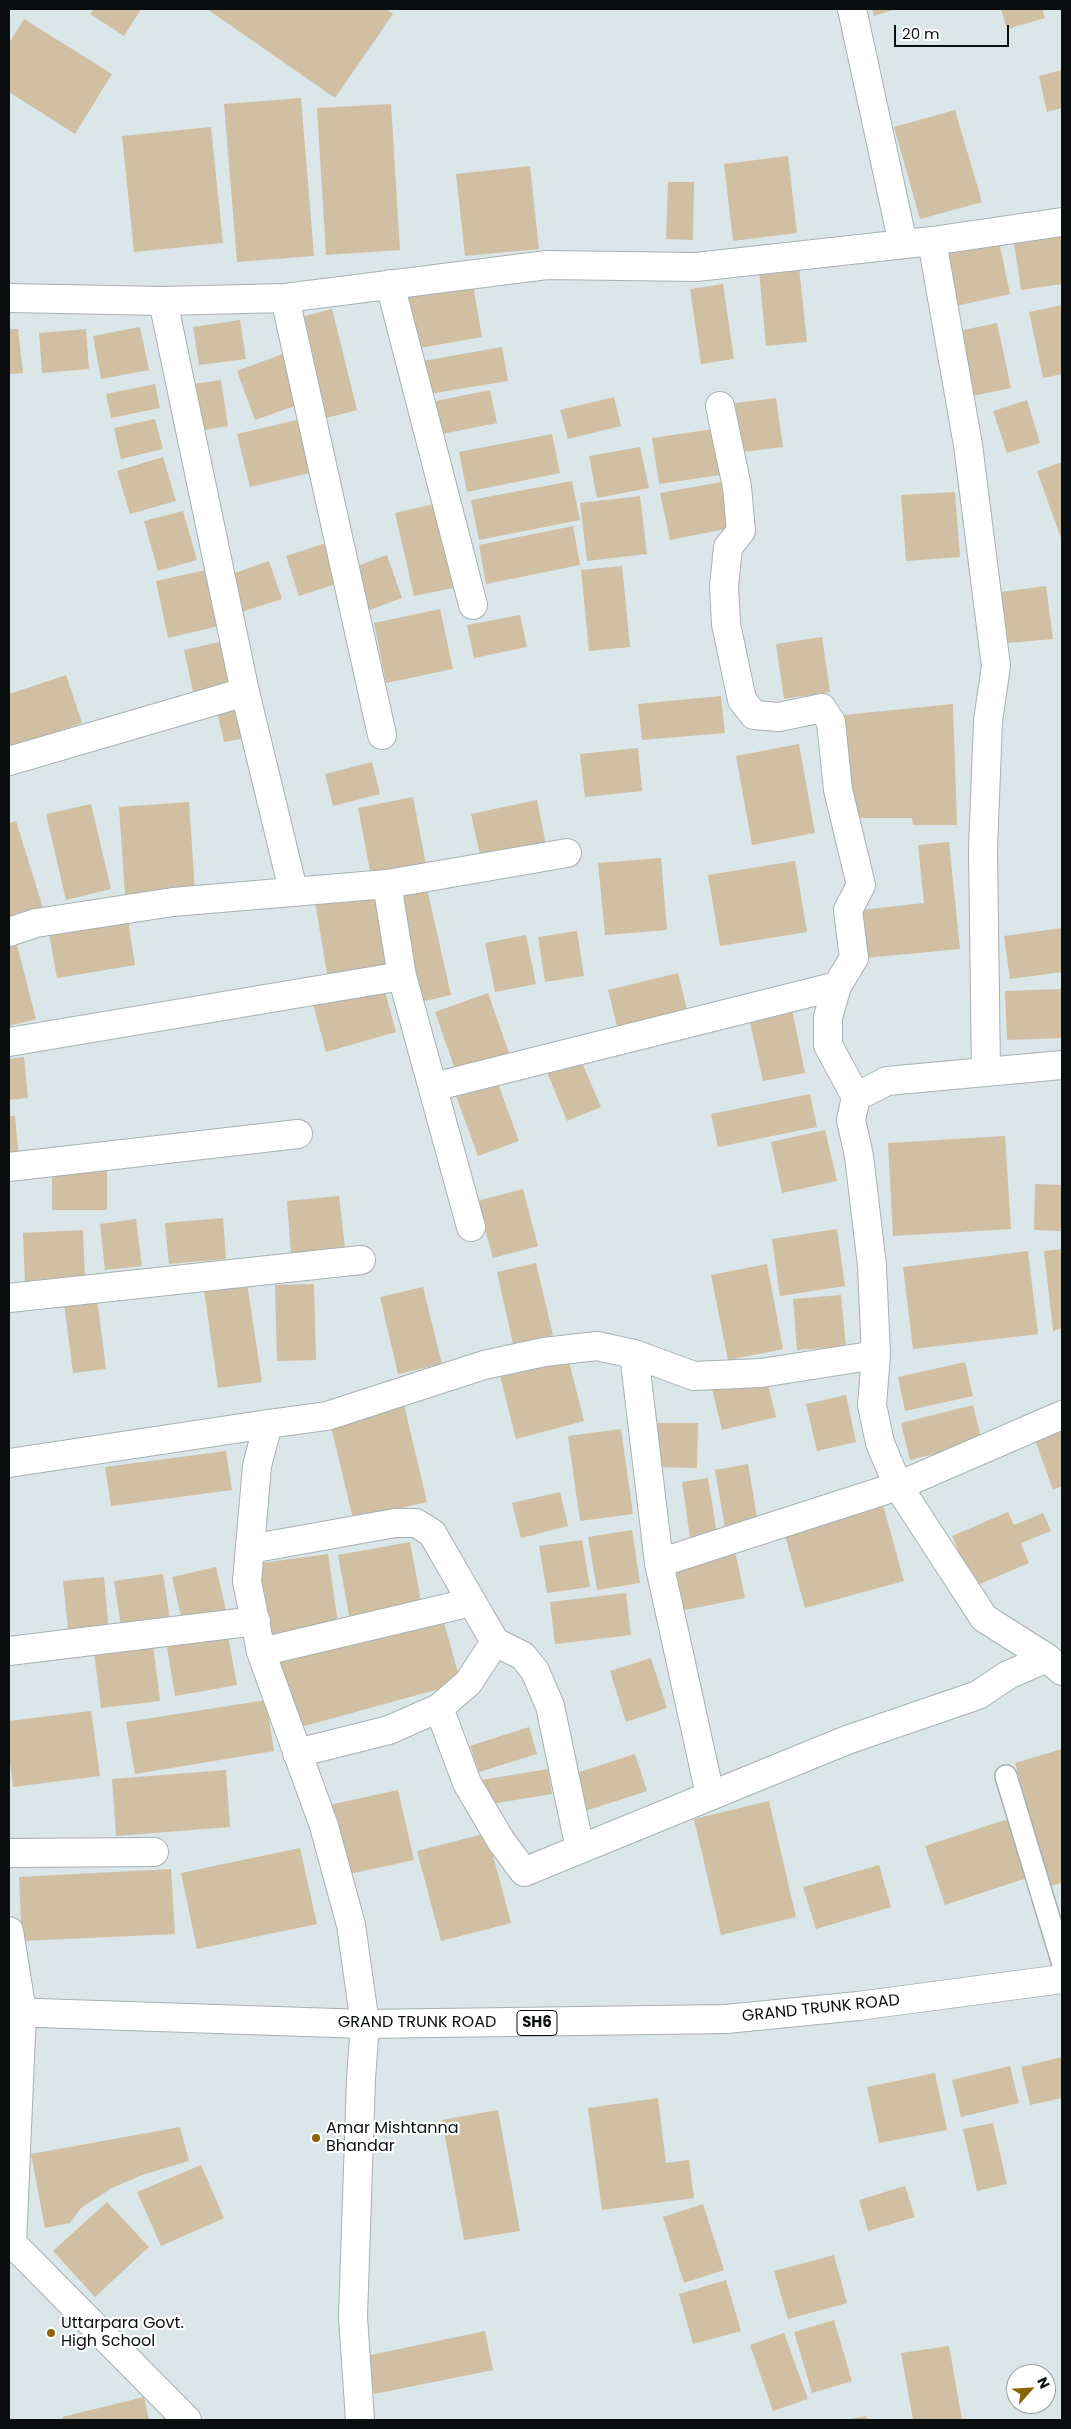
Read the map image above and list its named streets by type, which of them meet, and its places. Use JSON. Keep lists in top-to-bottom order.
{
  "streets": {
    "street": ["GRAND TRUNK ROAD", "SH6"]
  },
  "places": ["Amar Mishtanna Bhandar", "Uttarpara Govt. High School"],
  "scale_bar": "20 m",
  "north": "top right"
}
